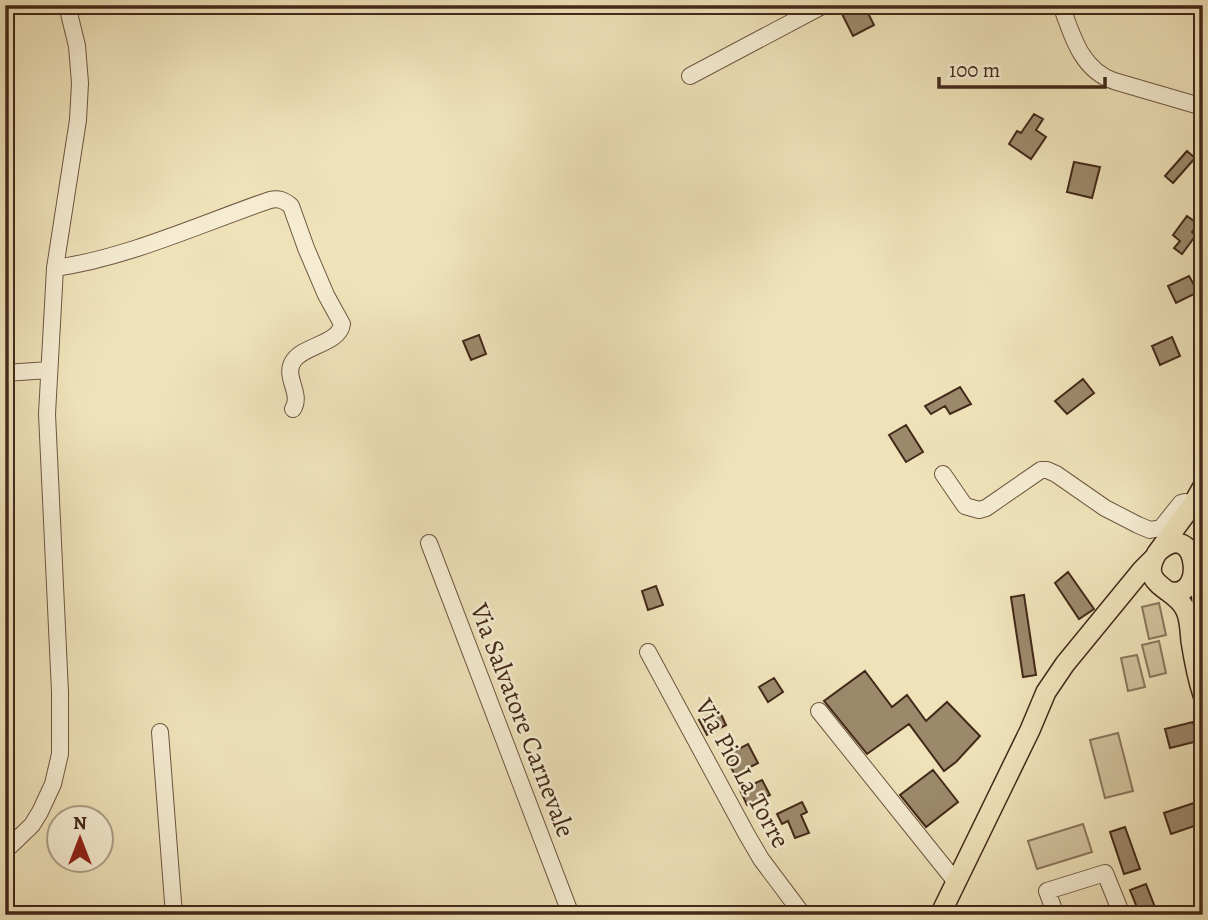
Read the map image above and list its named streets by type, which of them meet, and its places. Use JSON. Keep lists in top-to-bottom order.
{
  "streets": {
    "street": ["Via Salvatore Carnevale", "Via Pio La Torre"]
  },
  "scale_bar": "100 m",
  "north": "top"
}
